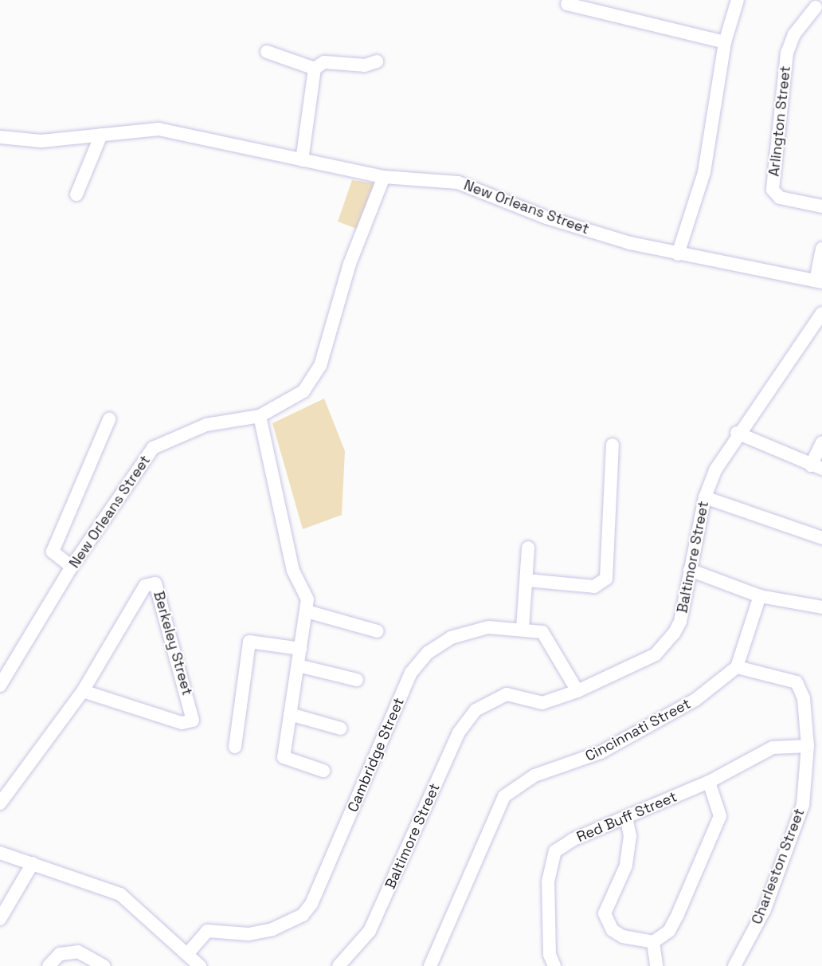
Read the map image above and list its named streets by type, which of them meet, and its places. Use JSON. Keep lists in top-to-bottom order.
{
  "streets": {
    "street": [
      "Arlington Street",
      "New Orleans Street",
      "Baltimore Street",
      "Berkeley Street",
      "Cincinnati Street",
      "Cambridge Street",
      "Red Buff Street",
      "Charleston Street"
    ]
  },
  "crossings": [
    ["Baltimore Street", "Cambridge Street"],
    ["Cincinnati Street", "Charleston Street"],
    ["Red Buff Street", "Charleston Street"]
  ]
}
